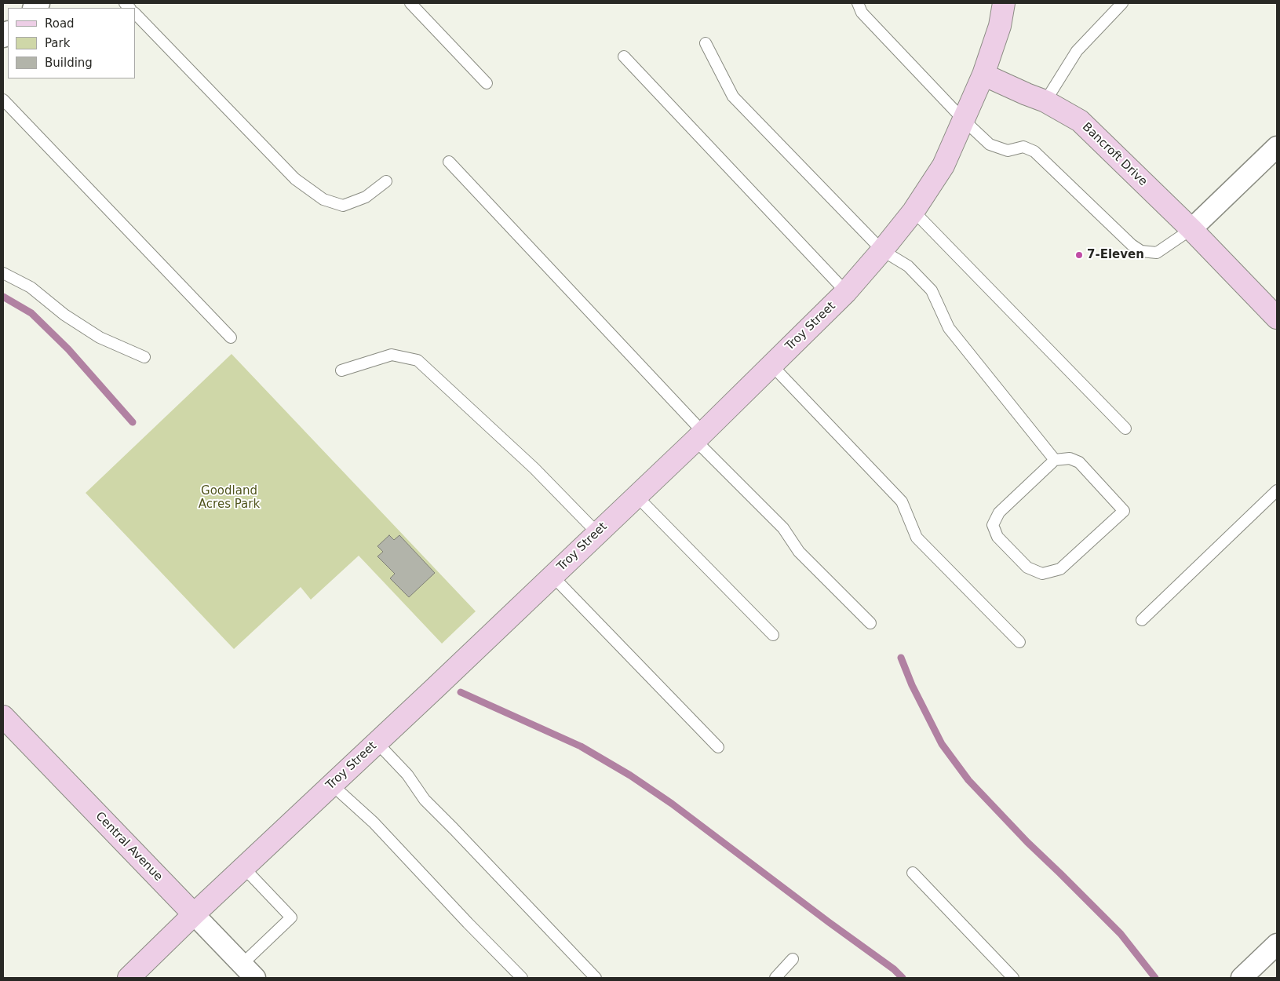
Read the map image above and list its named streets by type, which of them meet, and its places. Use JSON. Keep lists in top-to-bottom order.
{
  "streets": {
    "main road": ["Bancroft Drive", "Troy Street", "Central Avenue"]
  },
  "crossings": [
    ["Bancroft Drive", "Troy Street"],
    ["Troy Street", "Central Avenue"]
  ],
  "parks": ["Goodland Acres Park"],
  "places": ["7-Eleven"],
  "legend": ["Road", "Park", "Building"]
}
